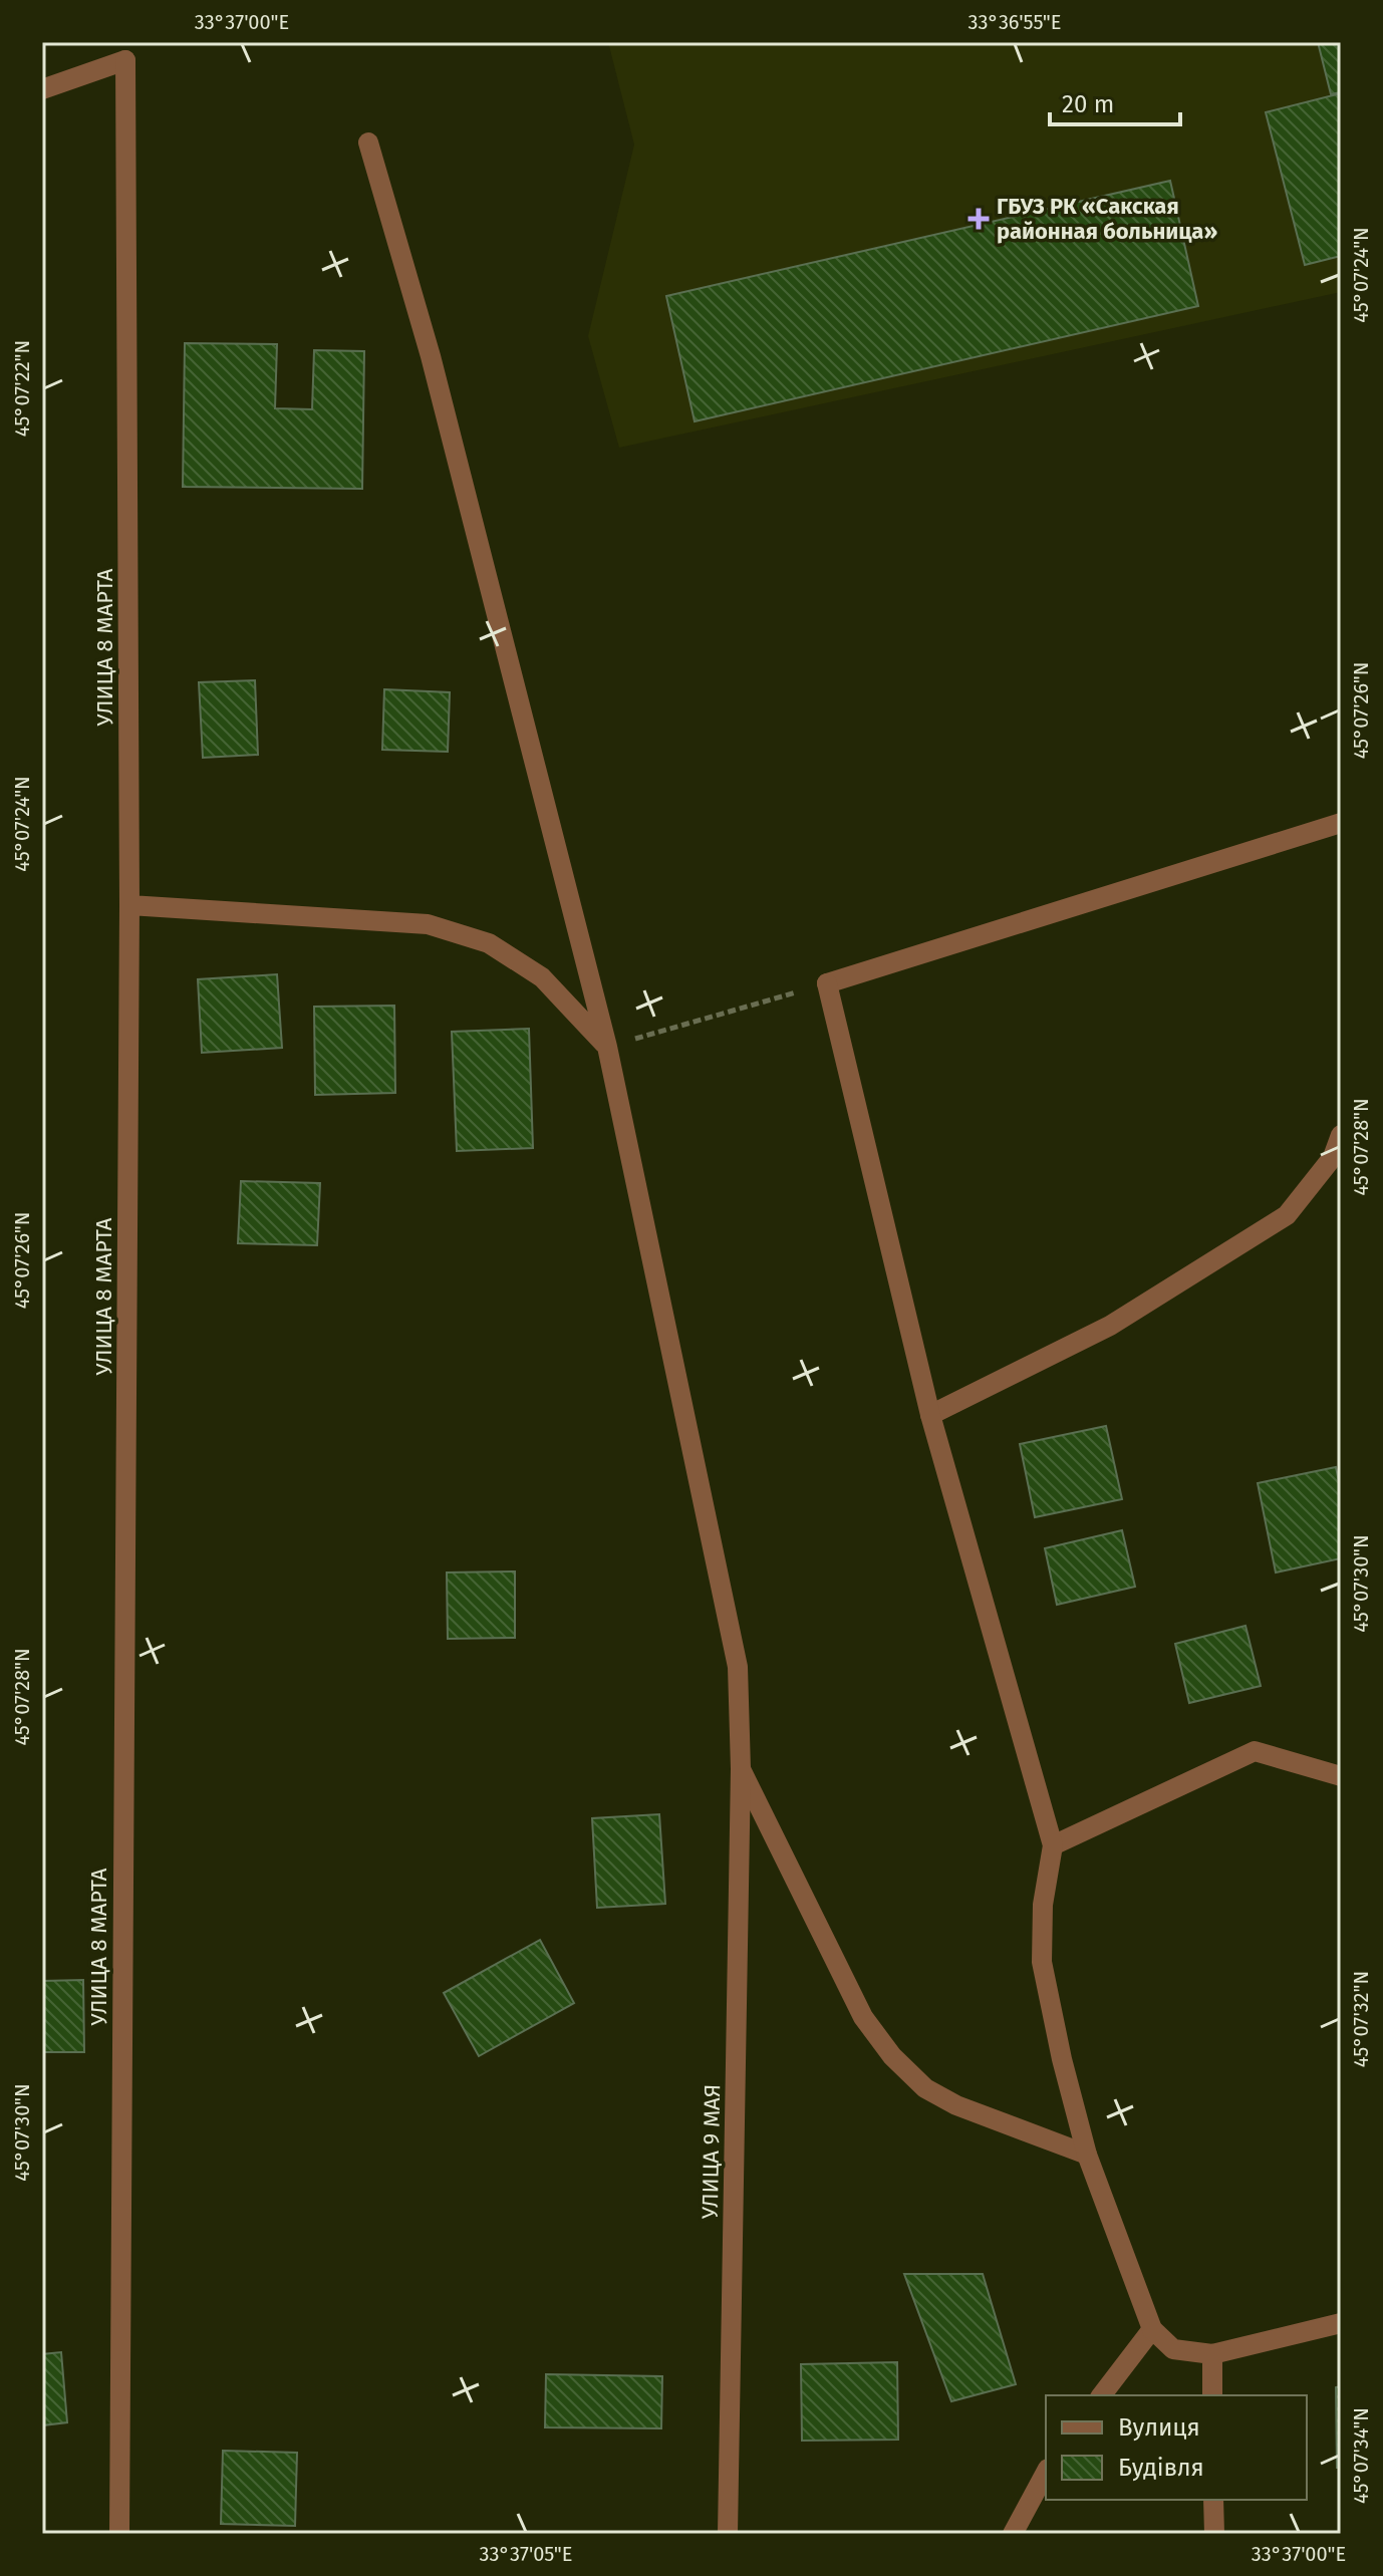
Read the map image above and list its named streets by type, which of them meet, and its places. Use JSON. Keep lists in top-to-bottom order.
{
  "streets": {
    "street": ["УЛИЦА 8 МАРТА", "УЛИЦА 9 МАЯ"]
  },
  "places": {
    "health": ["ГБУЗ РК «Сакская районная больница»"]
  },
  "legend": ["Вулиця", "Будівля"],
  "scale_bar": "20 m",
  "coordinates": [
    "33°37'00\"E",
    "33°36'55\"E",
    "45°07'24\"N",
    "45°07'22\"N",
    "45°07'26\"N",
    "45°07'28\"N",
    "45°07'30\"N",
    "45°07'32\"N",
    "45°07'34\"N",
    "33°37'05\"E"
  ]
}
